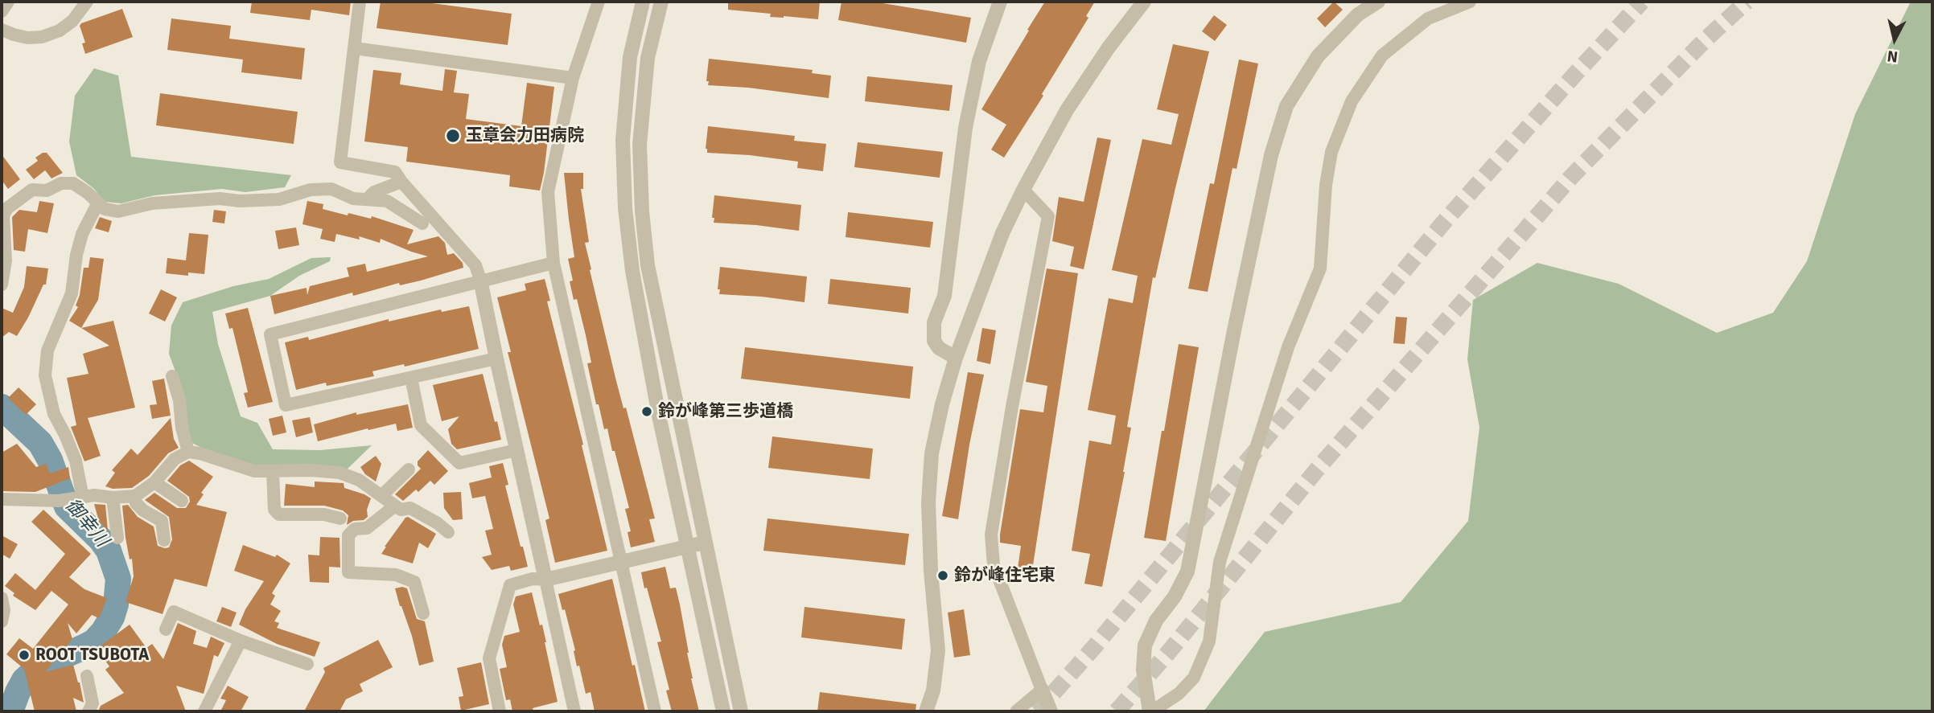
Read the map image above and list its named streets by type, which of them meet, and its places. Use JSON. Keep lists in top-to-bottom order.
{
  "water": ["御幸川"],
  "places": [
    "玉章会力田病院",
    "鈴が峰第三歩道橋",
    "鈴が峰住宅東",
    "ROOT TSUBOTA"
  ],
  "north": "bottom"
}
